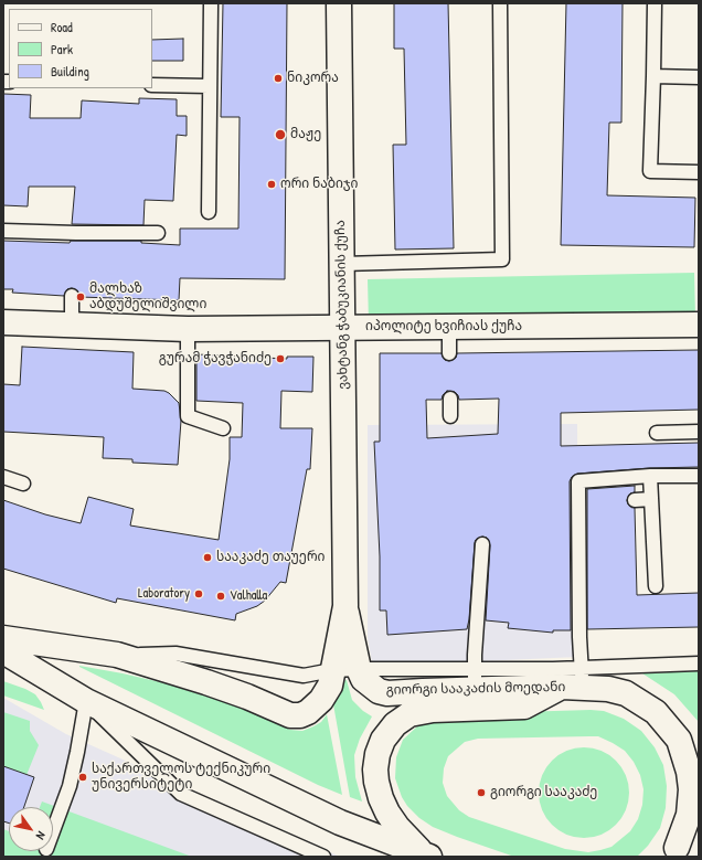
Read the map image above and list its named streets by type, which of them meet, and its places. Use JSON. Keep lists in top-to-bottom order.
{
  "streets": {
    "main road": ["ვახტანგ ჭაბუკიანის ქუჩა", "იპოლიტე ხვიჩიას ქუჩა", "გიორგი სააკაძის მოედანი"]
  },
  "crossings": [
    ["ვახტანგ ჭაბუკიანის ქუჩა", "იპოლიტე ხვიჩიას ქუჩა"],
    ["ვახტანგ ჭაბუკიანის ქუჩა", "გიორგი სააკაძის მოედანი"]
  ],
  "places": [
    "ნიკორა",
    "მაჟე",
    "ორი ნაბიჯი",
    "მალხაზ აბდუშელიშვილი",
    "გურამ ჭავჭანიძე",
    "სააკაძე თაუერი",
    "Laboratory",
    "Valhalla",
    "საქართველოს ტექნიკური უნივერსიტეტი",
    "გიორგი სააკაძე"
  ],
  "legend": ["Road", "Park", "Building"],
  "north": "bottom right"
}
